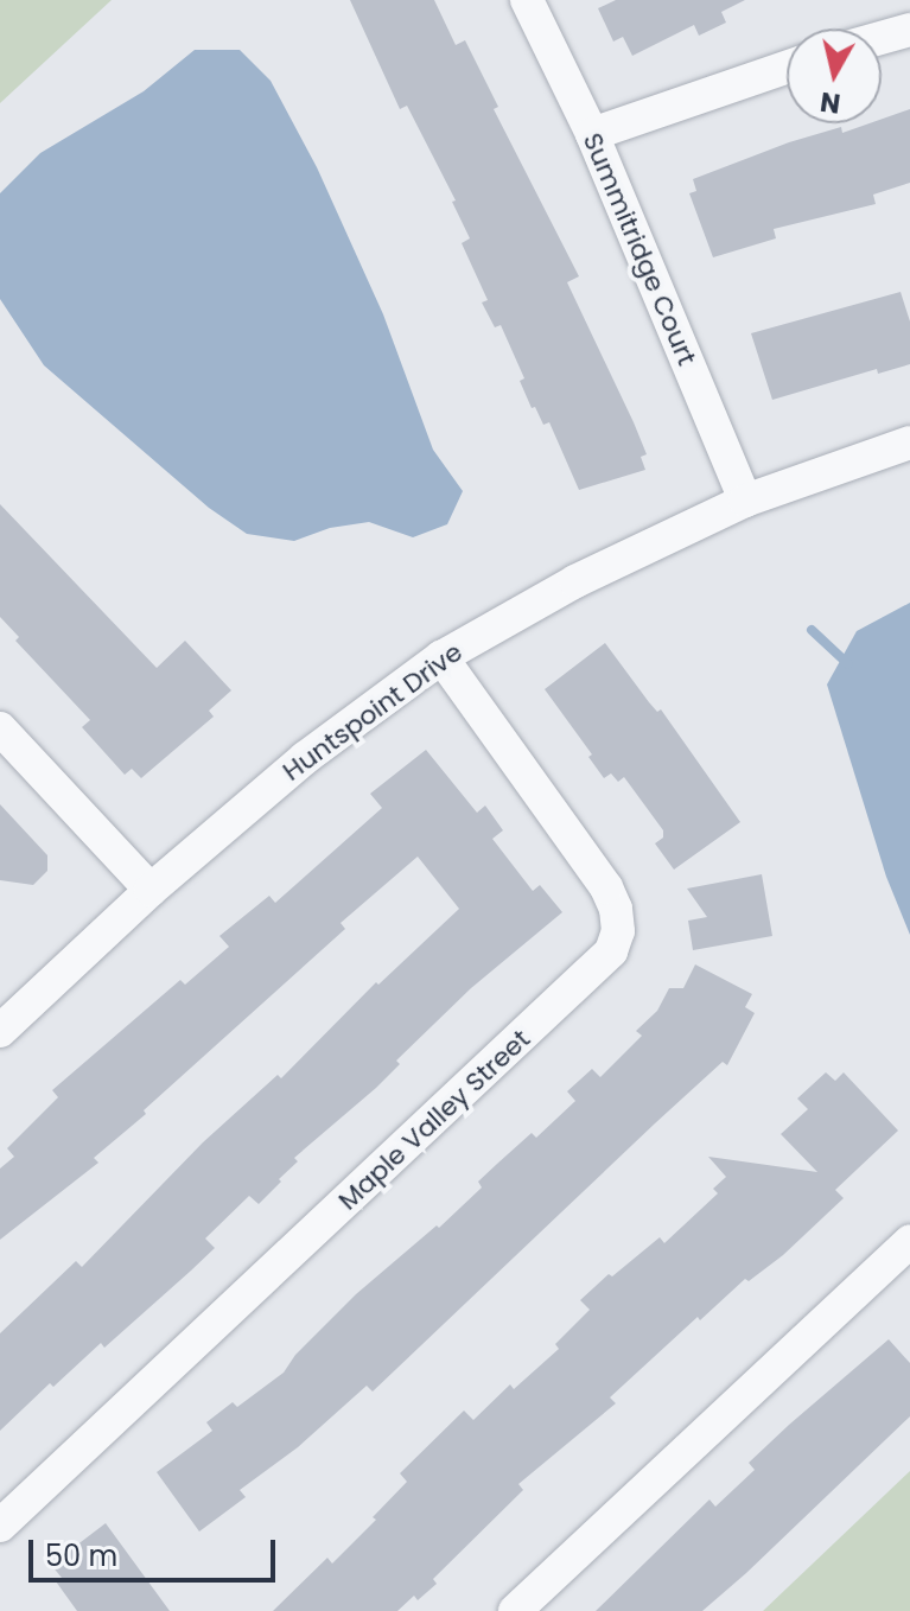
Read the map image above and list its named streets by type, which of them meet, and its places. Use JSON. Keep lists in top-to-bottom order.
{
  "streets": {
    "street": ["Summitridge Court", "Huntspoint Drive", "Maple Valley Street"]
  },
  "crossings": [
    ["Summitridge Court", "Huntspoint Drive"],
    ["Huntspoint Drive", "Maple Valley Street"]
  ],
  "scale_bar": "50 m",
  "north": "bottom"
}
